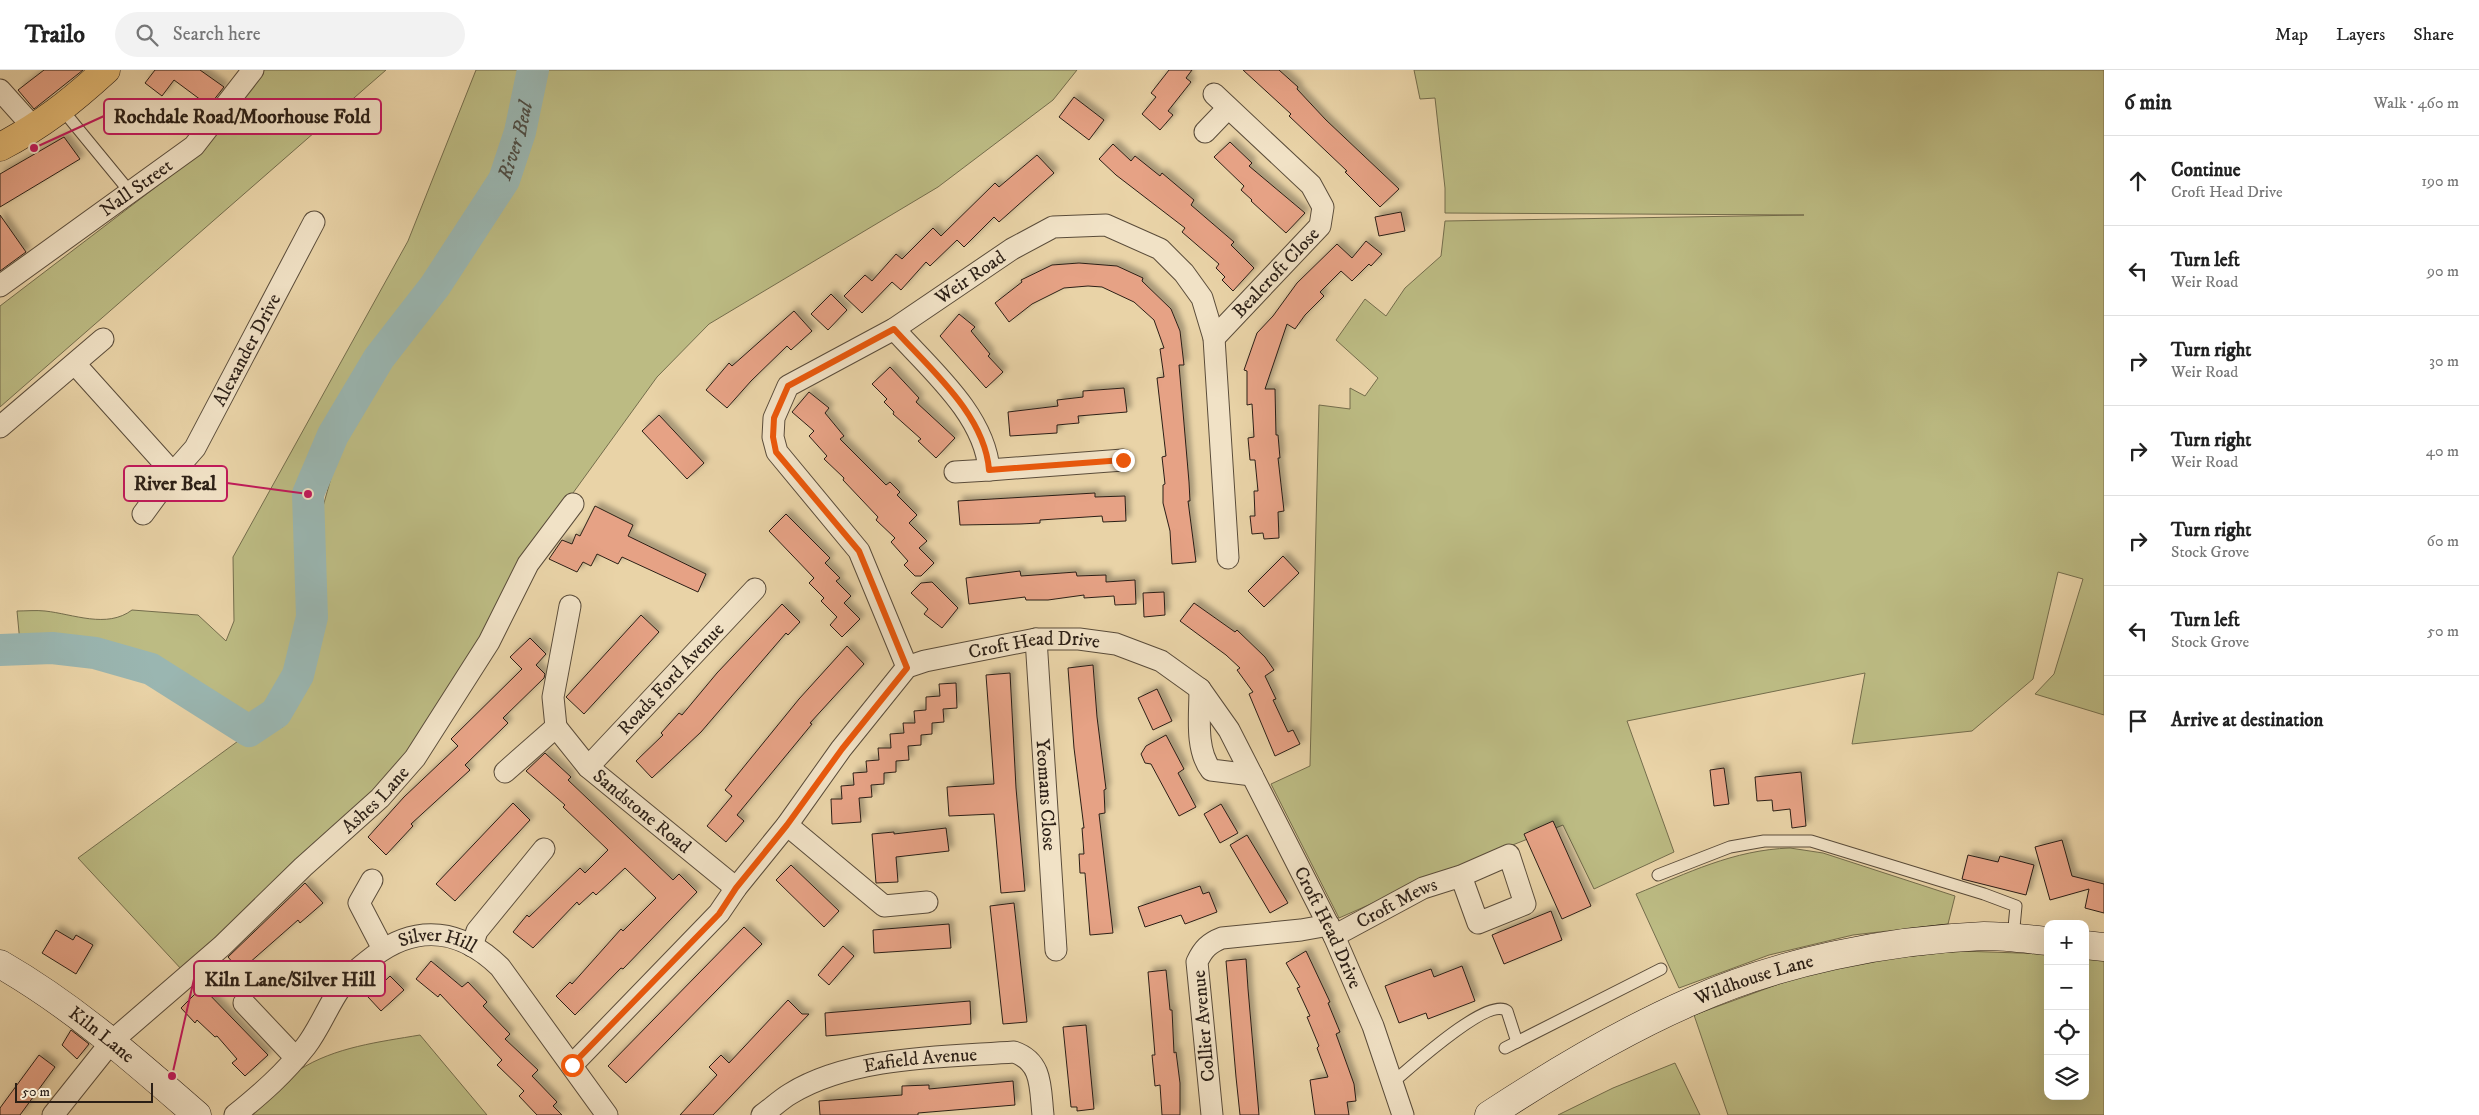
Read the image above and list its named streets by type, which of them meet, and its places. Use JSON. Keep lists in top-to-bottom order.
{
  "streets": {
    "main road": ["Wildhouse Lane", "Kiln Lane"],
    "street": [
      "Nall Street",
      "Bealcroft Close",
      "Weir Road",
      "Alexander Drive",
      "Croft Head Drive",
      "Roads Ford Avenue",
      "Yeomans Close",
      "Ashes Lane",
      "Sandstone Road",
      "Croft Mews",
      "Silver Hill",
      "Collier Avenue",
      "Eafield Avenue"
    ]
  },
  "crossings": [
    ["Bealcroft Close", "Weir Road"],
    ["Weir Road", "Croft Head Drive"],
    ["Croft Head Drive", "Yeomans Close"],
    ["Croft Head Drive", "Croft Mews"],
    ["Croft Head Drive", "Collier Avenue"],
    ["Roads Ford Avenue", "Sandstone Road"],
    ["Ashes Lane", "Kiln Lane"],
    ["Croft Mews", "Collier Avenue"]
  ],
  "water": ["River Beal"],
  "places": ["Rochdale Road/Moorhouse Fold", "River Beal", "Kiln Lane/Silver Hill"],
  "scale_bar": "50 m",
  "page": {
    "header": "Trailo",
    "search": "Search here",
    "nav": ["Map", "Layers", "Share"],
    "heading": ["6 min", "Walk · 460 m"],
    "list": [
      ["Continue", "Croft Head Drive", "190 m"],
      ["Turn left", "Weir Road", "90 m"],
      ["Turn right", "Weir Road", "30 m"],
      ["Turn right", "Weir Road", "40 m"],
      ["Turn right", "Stock Grove", "60 m"],
      ["Turn left", "Stock Grove", "50 m"],
      "Arrive at destination"
    ],
    "map_buttons": ["+", "−"],
    "scale": "50 m"
  }
}
